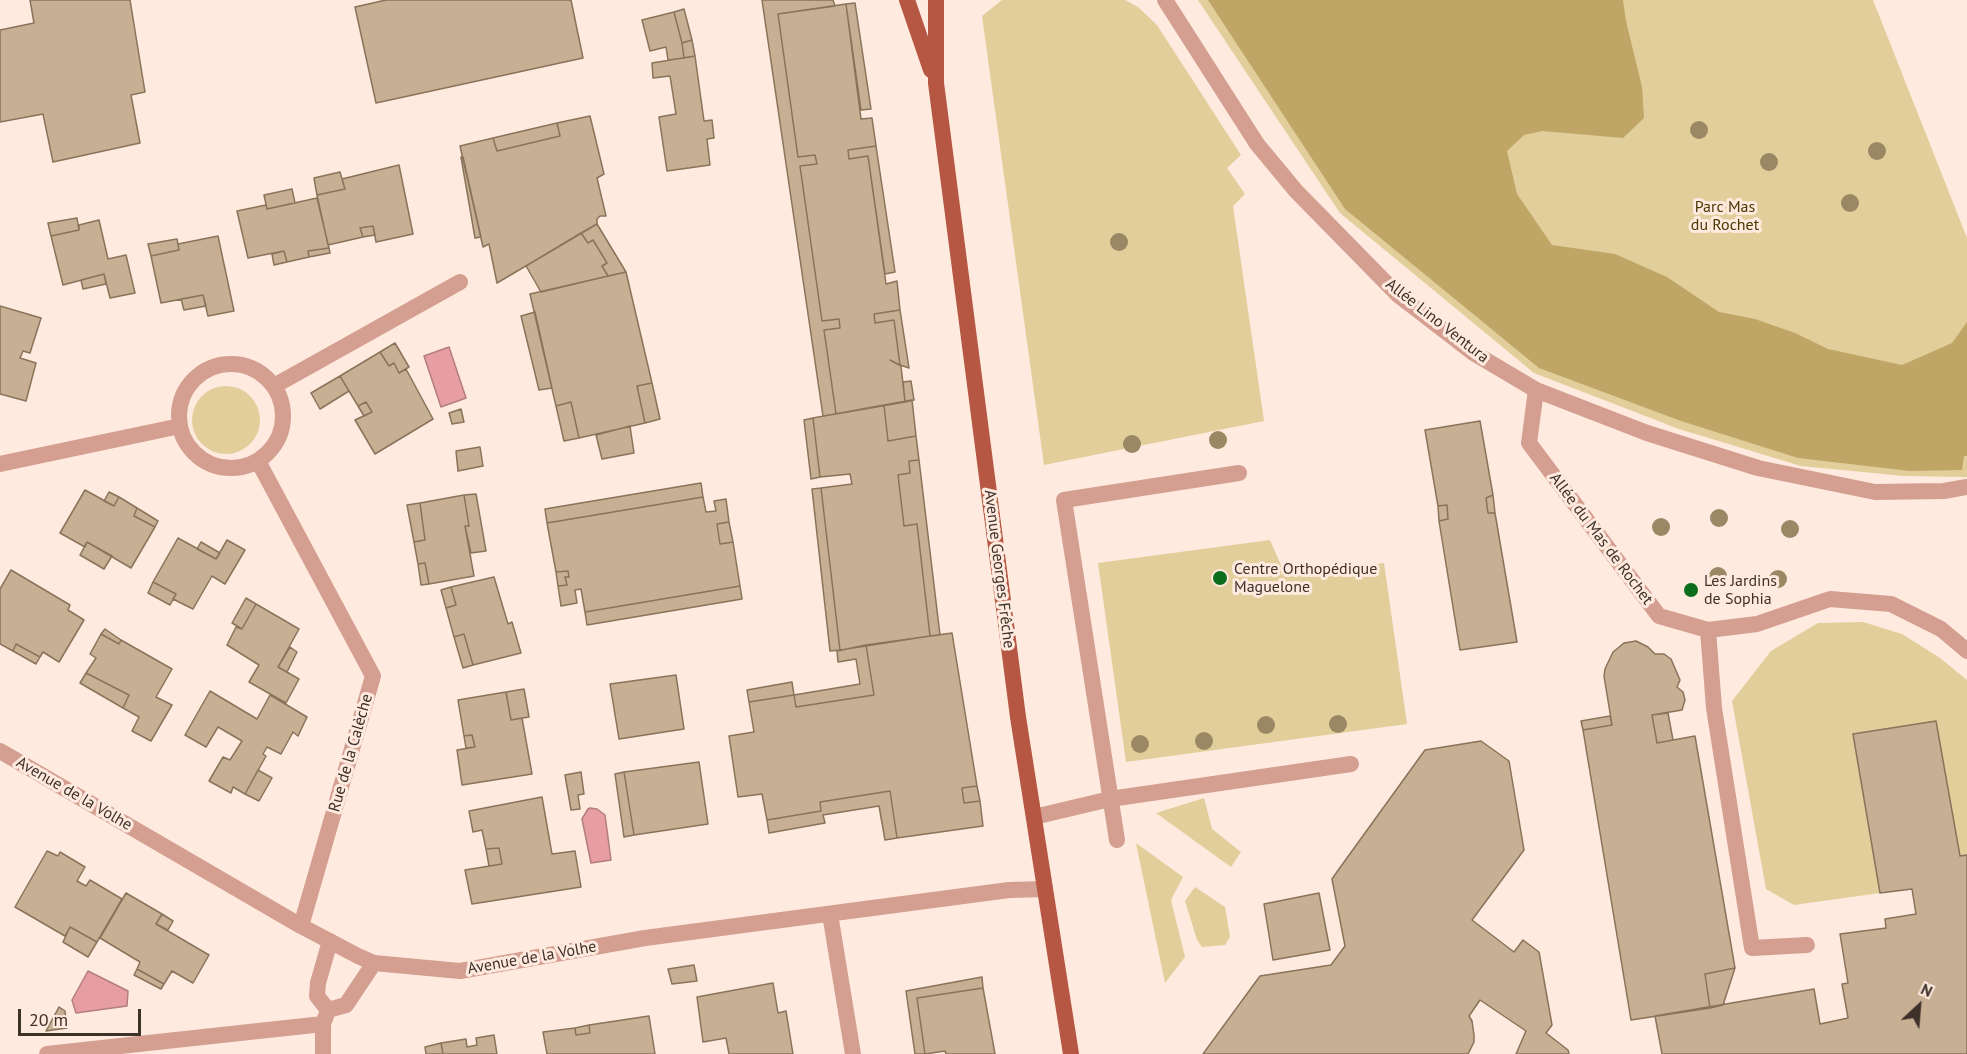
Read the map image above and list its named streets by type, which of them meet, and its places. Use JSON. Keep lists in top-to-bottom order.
{
  "streets": {
    "main road": ["Avenue Georges Frêche"],
    "street": [
      "Allée Lino Ventura",
      "Allée du Mas de Rochet",
      "Rue de la Calèche",
      "Avenue de la Volhe"
    ]
  },
  "crossings": [
    ["Allée Lino Ventura", "Allée du Mas de Rochet"],
    ["Avenue Georges Frêche", "Avenue de la Volhe"],
    ["Rue de la Calèche", "Avenue de la Volhe"]
  ],
  "parks": ["Parc Mas du Rochet"],
  "places": ["Centre Orthopédique Maguelone", "Les Jardins de Sophia"],
  "scale_bar": "20 m",
  "north": "top right"
}
